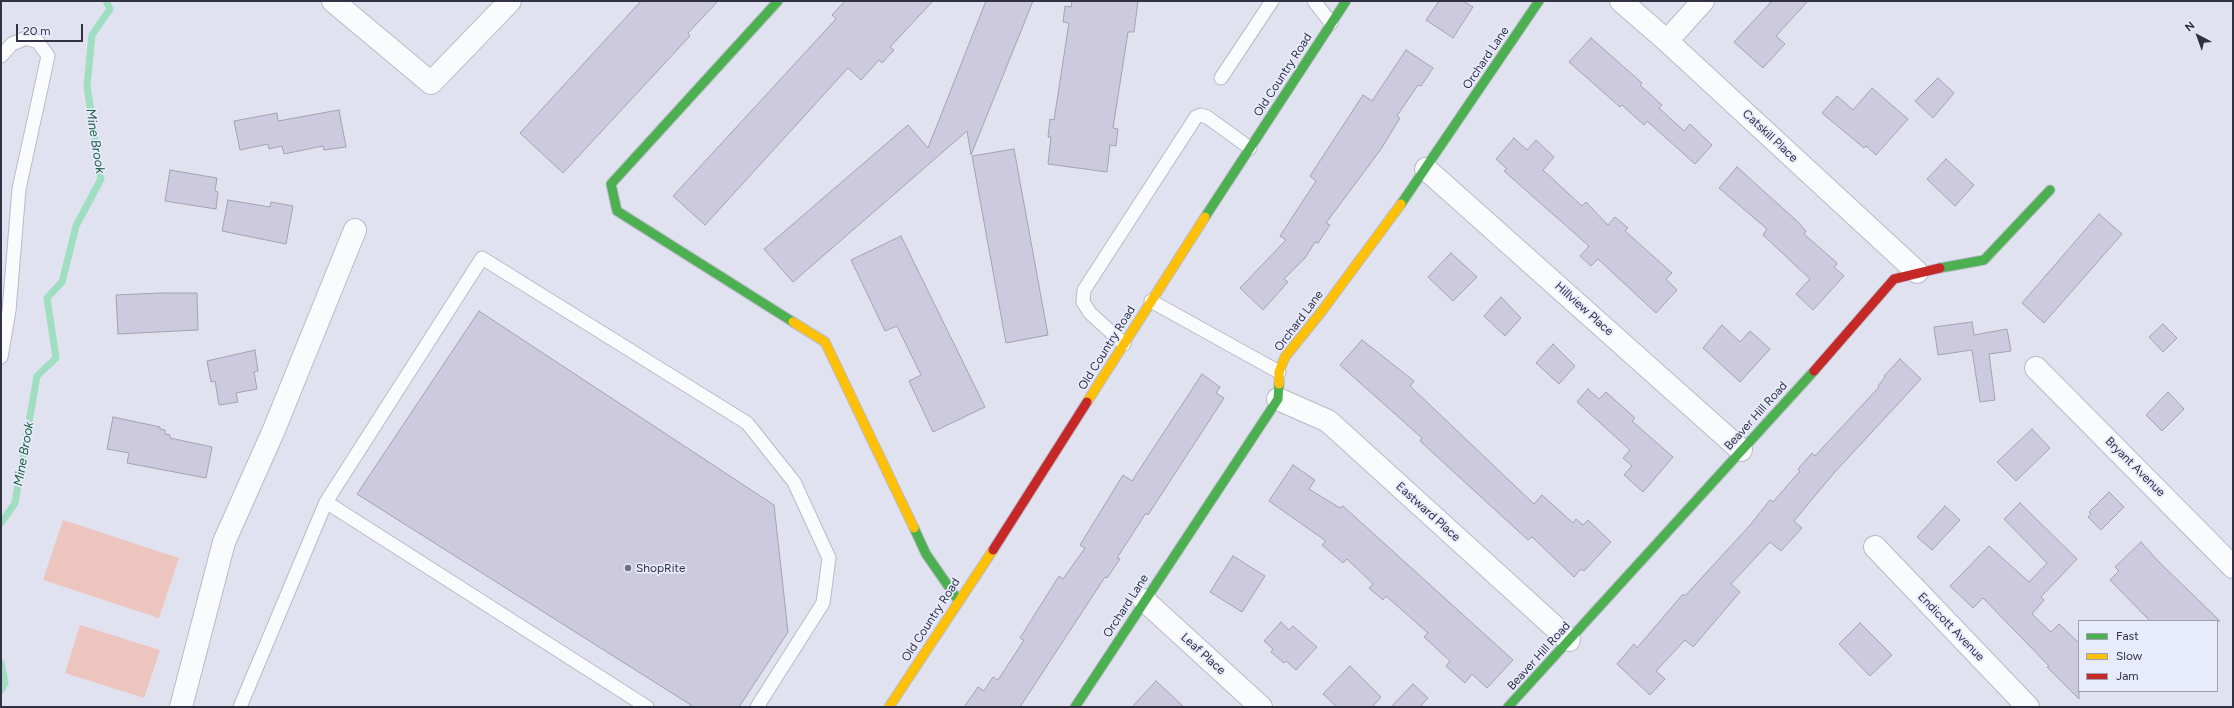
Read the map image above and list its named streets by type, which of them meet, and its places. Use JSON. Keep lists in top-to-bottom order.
{
  "streets": {
    "street": [
      "Orchard Lane",
      "Old Country Road",
      "Catskill Place",
      "Hillview Place",
      "Beaver Hill Road",
      "Bryant Avenue",
      "Eastward Place",
      "Endicott Avenue",
      "Leaf Place"
    ]
  },
  "crossings": [
    ["Orchard Lane", "Hillview Place"],
    ["Orchard Lane", "Eastward Place"],
    ["Orchard Lane", "Leaf Place"],
    ["Catskill Place", "Beaver Hill Road"],
    ["Hillview Place", "Beaver Hill Road"],
    ["Beaver Hill Road", "Eastward Place"]
  ],
  "water": ["Mine Brook"],
  "places": ["ShopRite"],
  "legend": ["Fast", "Slow", "Jam"],
  "scale_bar": "20 m",
  "north": "top left"
}
